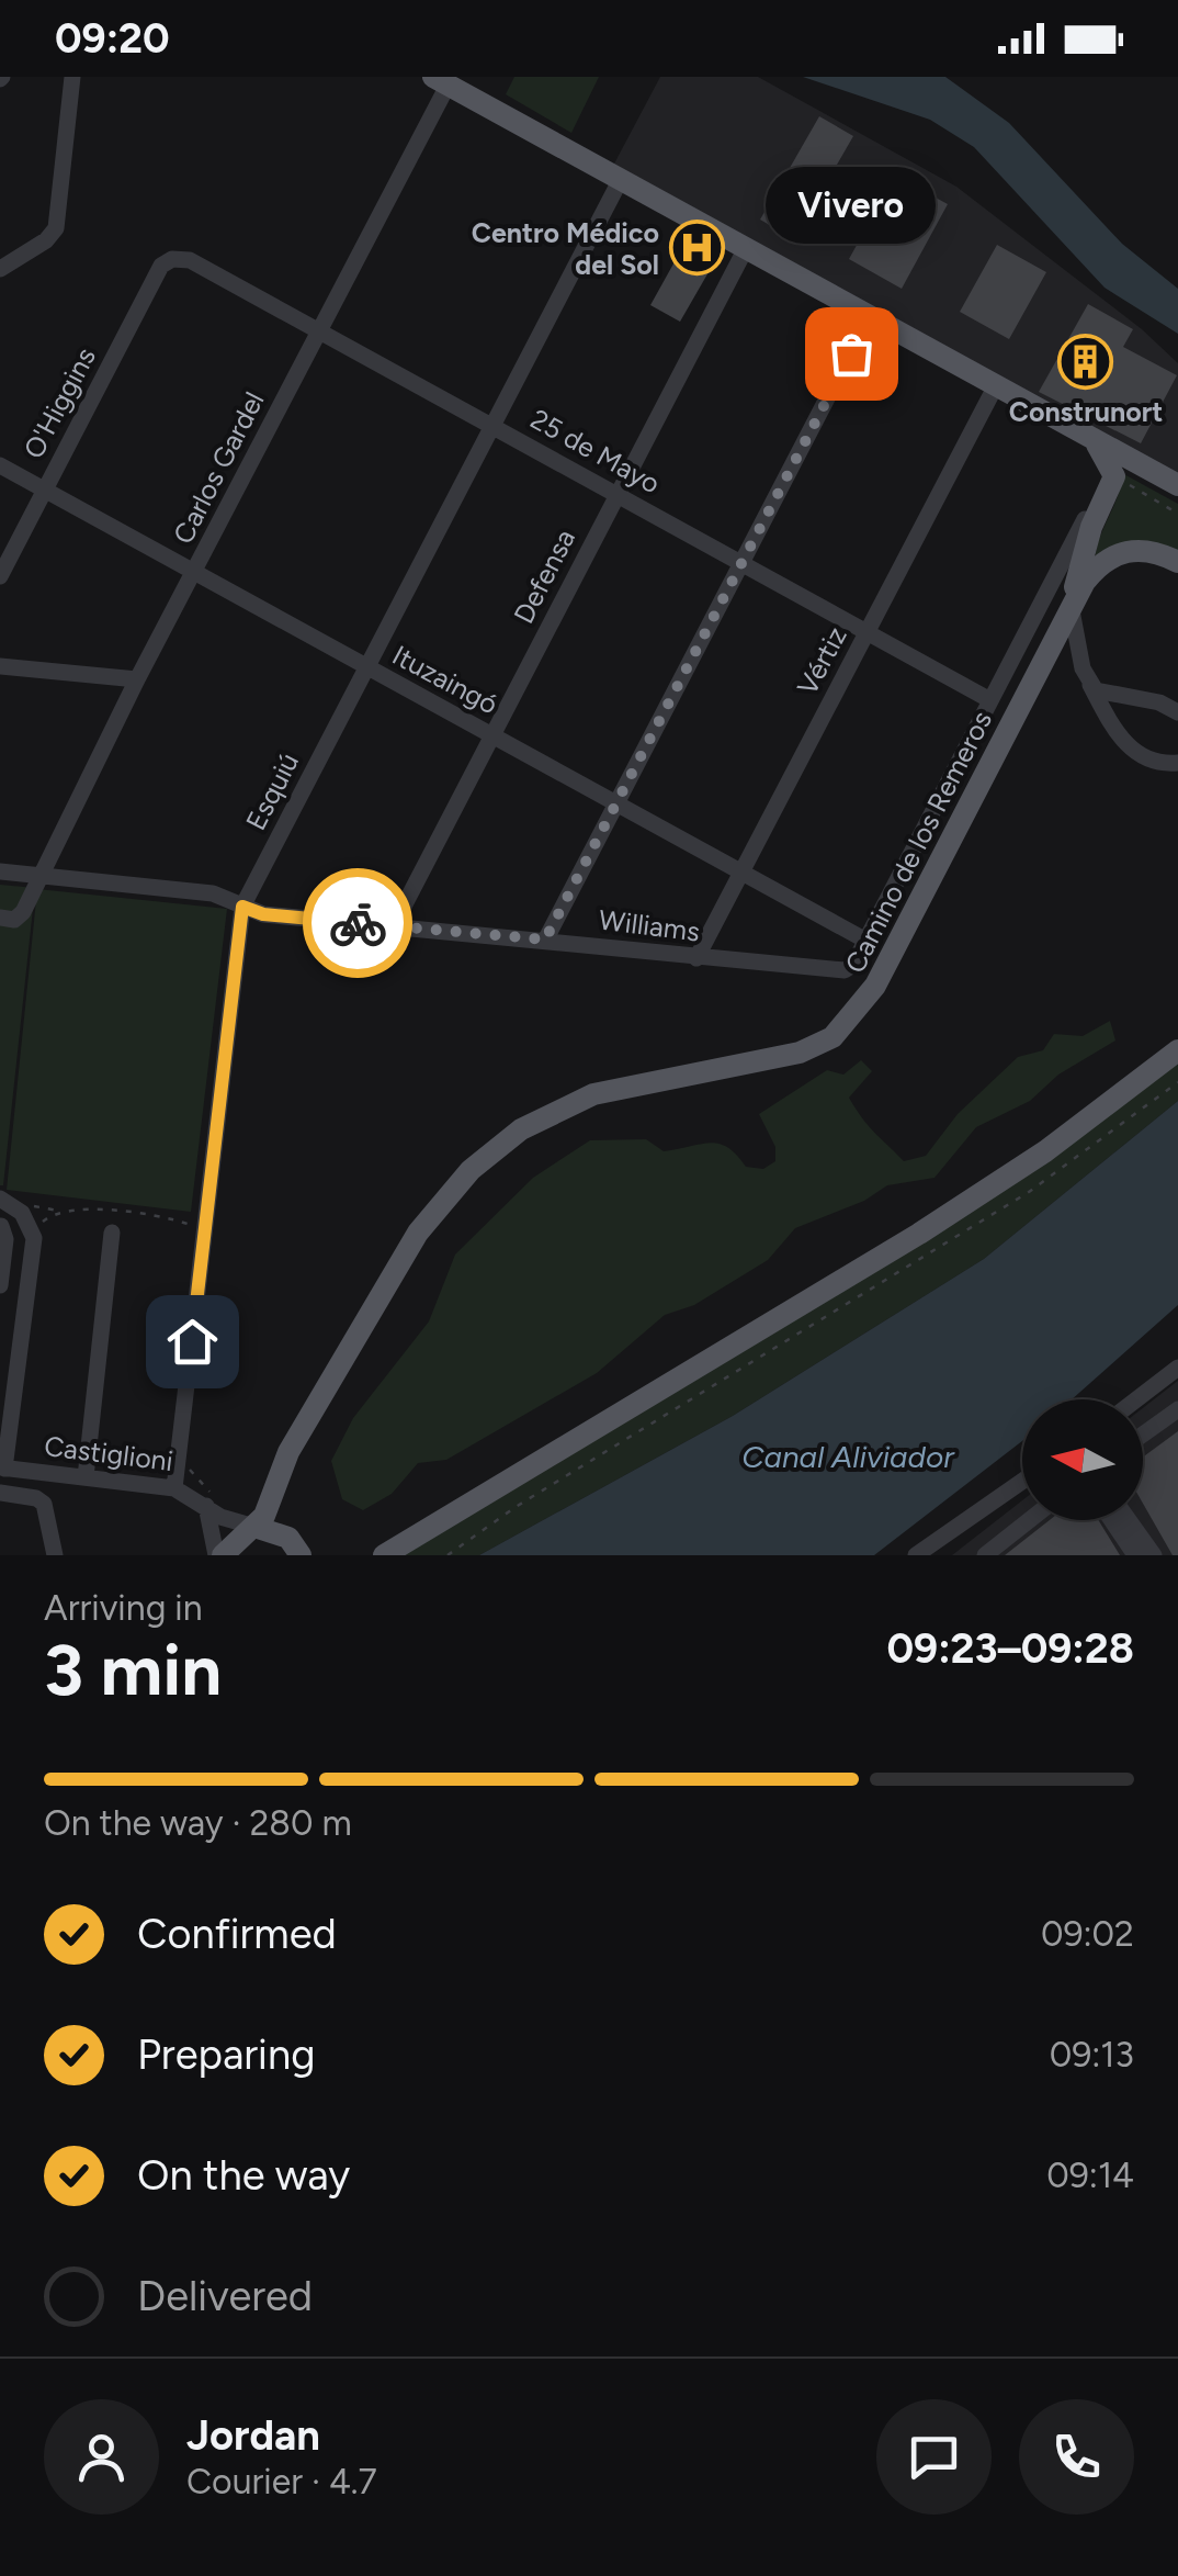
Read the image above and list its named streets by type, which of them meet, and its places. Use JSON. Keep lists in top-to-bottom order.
{
  "streets": {
    "main road": ["Camino de los Remeros"],
    "street": [
      "O'Higgins",
      "25 de Mayo",
      "Carlos Gardel",
      "Defensa",
      "Vértiz",
      "Ituzaingó",
      "Esquiú",
      "Williams",
      "Castiglioni"
    ]
  },
  "crossings": [
    ["O'Higgins", "25 de Mayo"],
    ["O'Higgins", "Ituzaingó"],
    ["25 de Mayo", "Carlos Gardel"],
    ["25 de Mayo", "Defensa"],
    ["25 de Mayo", "Vértiz"],
    ["25 de Mayo", "Esquiú"],
    ["Carlos Gardel", "Ituzaingó"],
    ["Carlos Gardel", "Williams"],
    ["Defensa", "Ituzaingó"],
    ["Defensa", "Williams"],
    ["Vértiz", "Ituzaingó"],
    ["Vértiz", "Williams"],
    ["Ituzaingó", "Esquiú"],
    ["Ituzaingó", "Williams"],
    ["Esquiú", "Williams"],
    ["Esquiú", "Castiglioni"],
    ["Camino de los Remeros", "Castiglioni"]
  ],
  "water": ["Canal Aliviador"],
  "places": {
    "hospital": ["Centro Médico del Sol"],
    "other": ["Vivero"],
    "building": ["Construnort"]
  },
  "north": "left",
  "page": {
    "status": "09:20",
    "bubble": "Vivero",
    "heading": ["3 min", "Arriving in", "09:23–09:28"],
    "panel": ["Jordan", "Courier · 4.7"],
    "bar": "On the way · 280 m",
    "list": [
      ["Confirmed", "09:02"],
      ["Preparing", "09:13"],
      ["On the way", "09:14"],
      "Delivered"
    ]
  }
}
